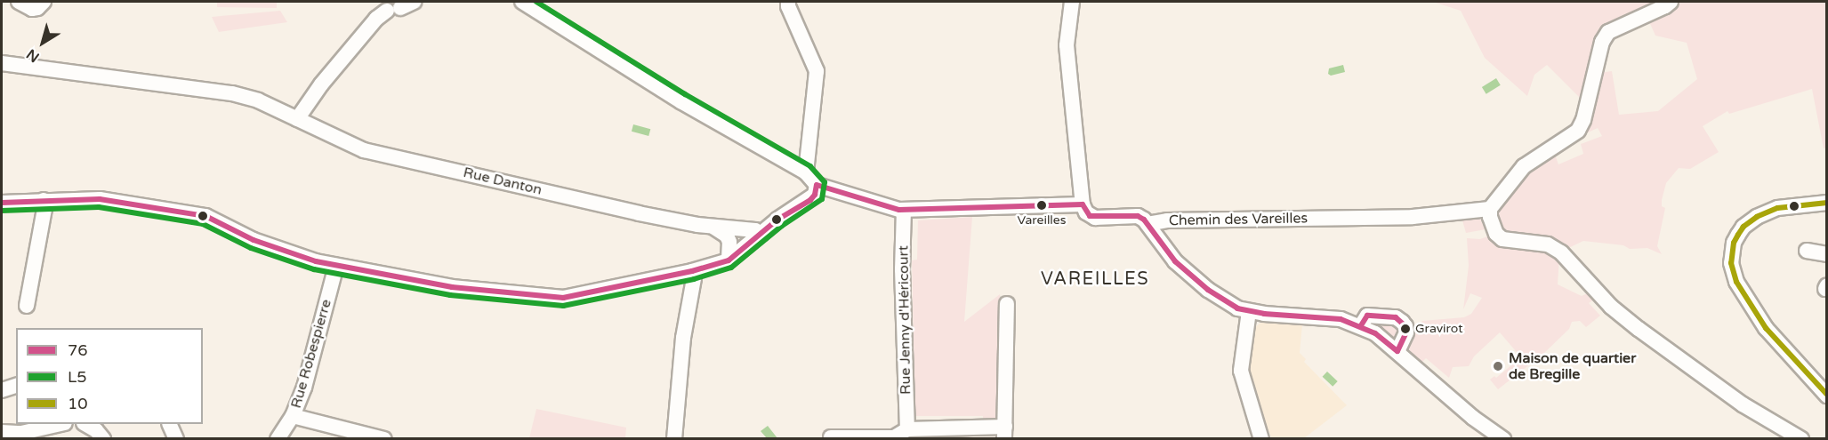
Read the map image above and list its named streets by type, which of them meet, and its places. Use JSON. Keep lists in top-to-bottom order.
{
  "streets": {
    "street": [
      "Rue Danton",
      "Chemin des Vareilles",
      "Rue Jenny d'Héricourt",
      "Rue Robespierre"
    ]
  },
  "districts": ["VAREILLES"],
  "places": ["Vareilles", "Gravirot", "Maison de quartier de Bregille"],
  "lines": ["transit line L5", "transit line 76", "transit line 10"],
  "legend": ["76", "L5", "10"],
  "north": "bottom left"
}
